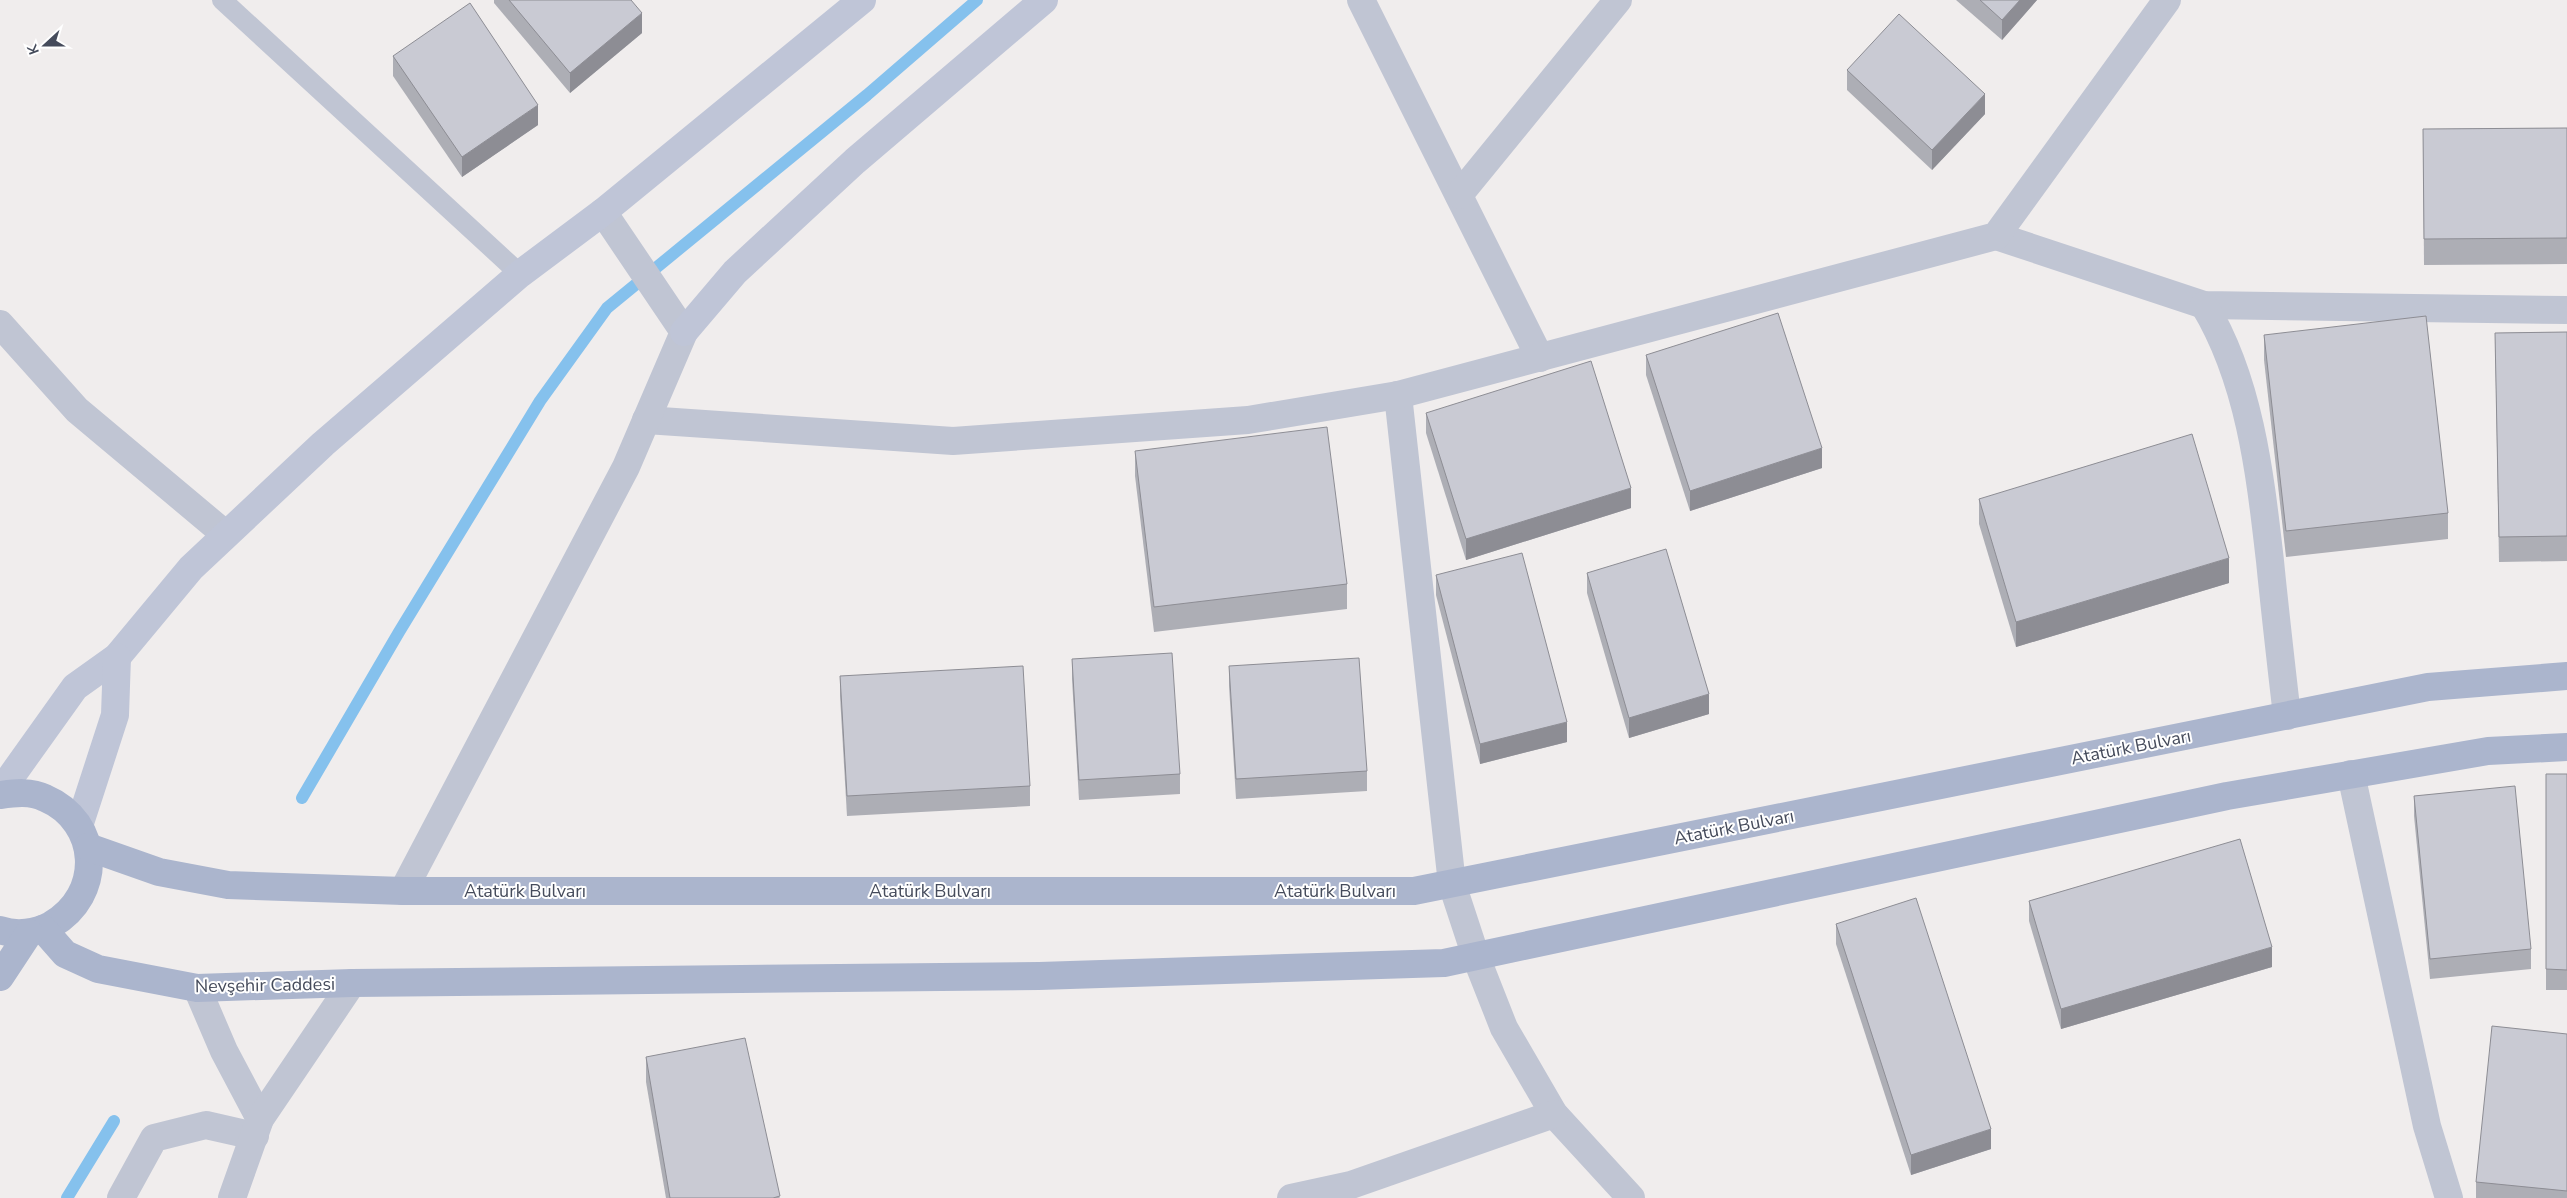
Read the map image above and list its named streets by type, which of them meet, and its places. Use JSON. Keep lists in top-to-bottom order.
{
  "streets": {
    "main road": ["Atatürk Bulvarı", "Nevşehir Caddesi"]
  },
  "north": "left"
}
